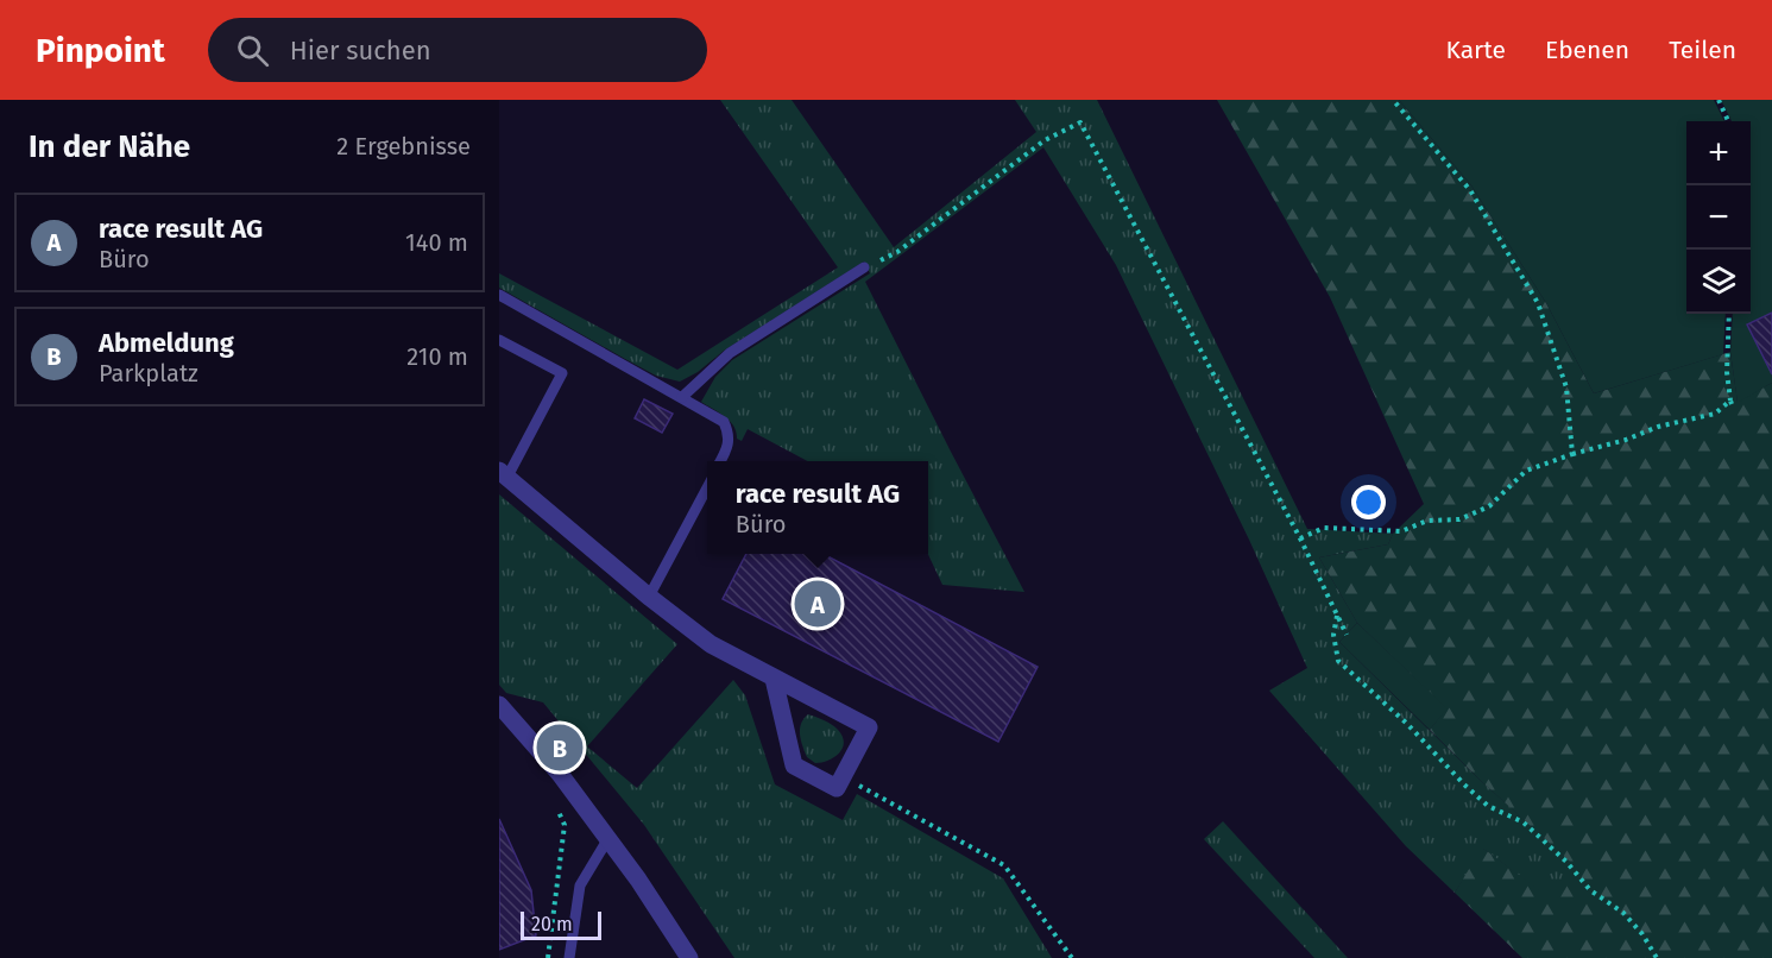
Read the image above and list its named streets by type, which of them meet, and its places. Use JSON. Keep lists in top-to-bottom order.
{
  "scale_bar": "20 m",
  "page": {
    "header": "Pinpoint",
    "search": "Hier suchen",
    "nav": ["Karte", "Ebenen", "Teilen"],
    "heading": ["In der Nähe", "2 Ergebnisse"],
    "map_buttons": ["+", "−"],
    "list": [
      {
        "mark": "A",
        "name": "race result AG",
        "note": "Büro",
        "value": "140 m"
      },
      {
        "mark": "B",
        "name": "Abmeldung",
        "note": "Parkplatz",
        "value": "210 m"
      }
    ],
    "popup": ["race result AG", "Büro"],
    "pins": ["A", "B"],
    "scale": "20 m"
  }
}
